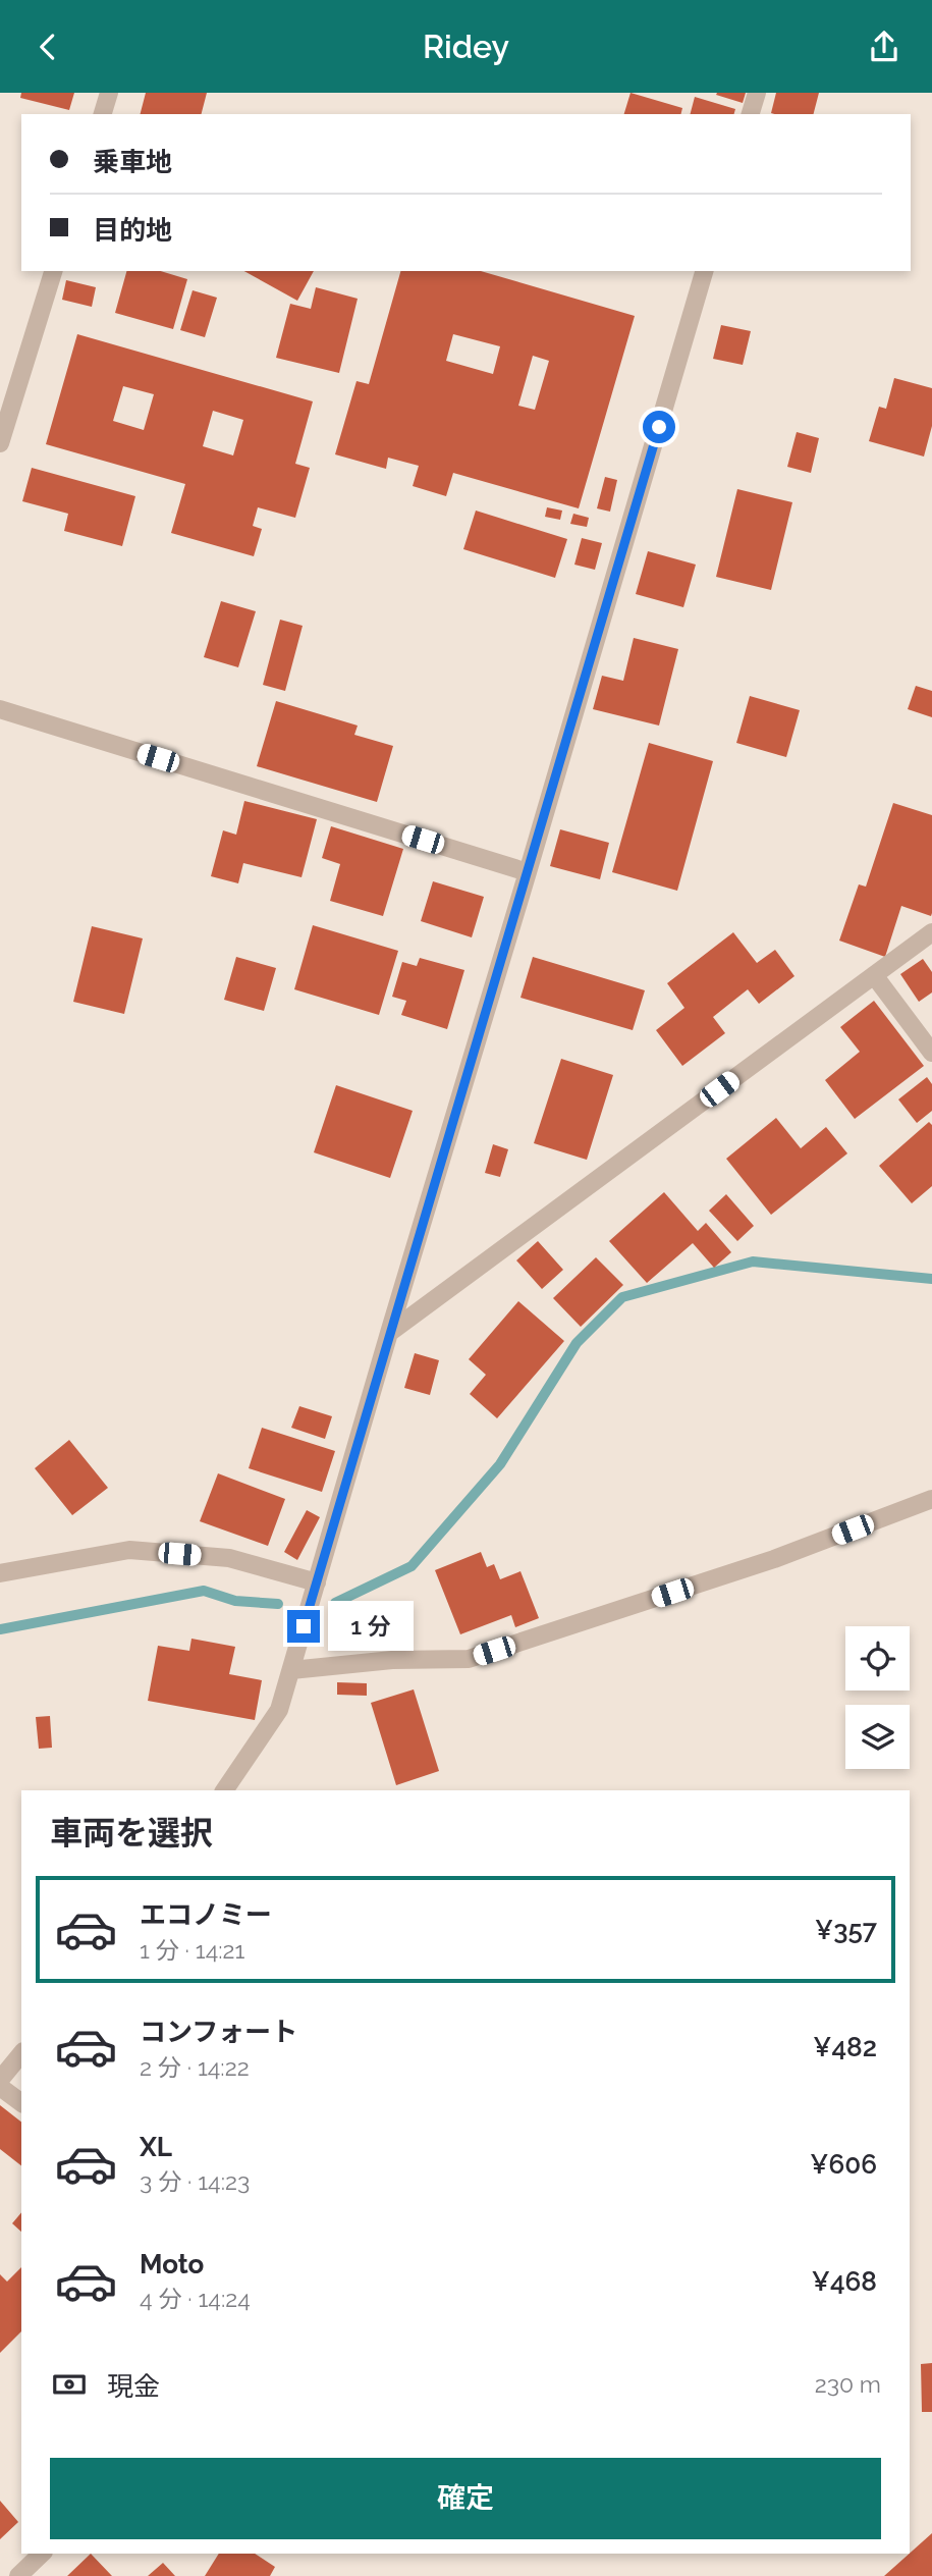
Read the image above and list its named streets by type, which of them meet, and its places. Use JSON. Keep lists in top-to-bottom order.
{
  "page": {
    "header": "Ridey",
    "banner": ["乗車地", "目的地"],
    "bubble": "1 分",
    "heading": "車両を選択",
    "list": [
      {
        "name": "エコノミー",
        "note": "1 分 · 14:21",
        "value": "¥357"
      },
      {
        "name": "コンフォート",
        "note": "2 分 · 14:22",
        "value": "¥482"
      },
      {
        "name": "XL",
        "note": "3 分 · 14:23",
        "value": "¥606"
      },
      {
        "name": "Moto",
        "note": "4 分 · 14:24",
        "value": "¥468"
      }
    ],
    "pay": ["現金", "230 m"],
    "buttons": "確定"
  }
}
